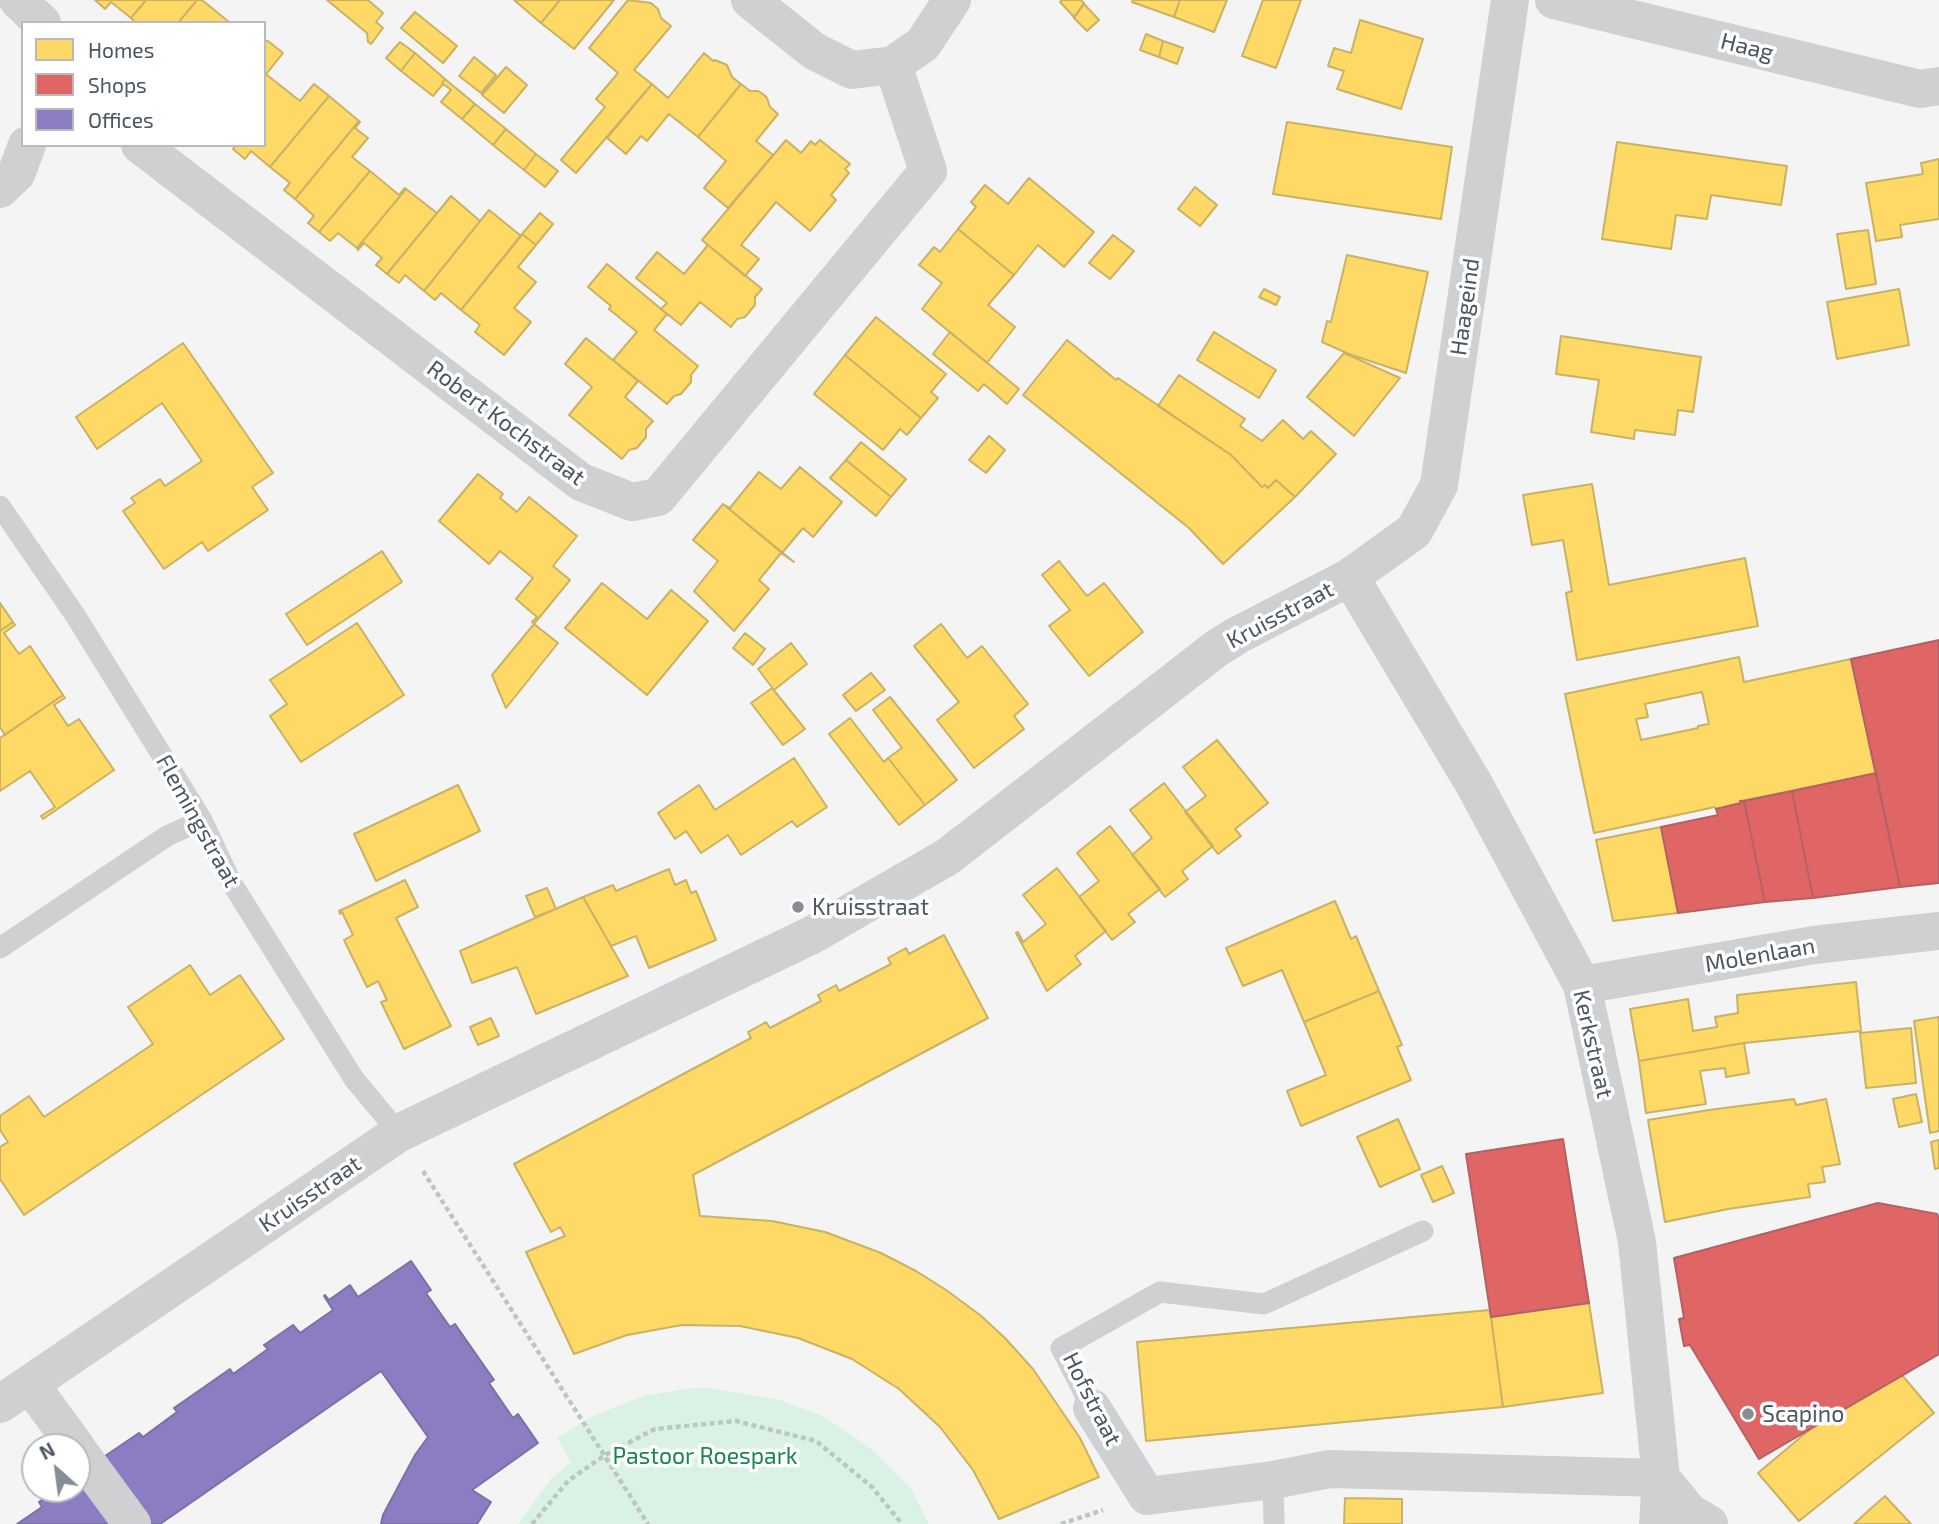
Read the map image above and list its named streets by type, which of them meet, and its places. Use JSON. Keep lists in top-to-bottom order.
{
  "streets": {
    "street": [
      "Haag",
      "Haageind",
      "Robert Kochstraat",
      "Kruisstraat",
      "Molenlaan",
      "Kerkstraat",
      "Hofstraat"
    ],
    "lane": ["Flemingstraat"]
  },
  "crossings": [
    ["Haageind", "Kruisstraat"],
    ["Haageind", "Kerkstraat"],
    ["Kruisstraat", "Flemingstraat"],
    ["Kruisstraat", "Kerkstraat"],
    ["Molenlaan", "Kerkstraat"],
    ["Kerkstraat", "Hofstraat"]
  ],
  "parks": ["Pastoor Roespark"],
  "places": ["Kruisstraat", "Scapino"],
  "legend": ["Homes", "Shops", "Offices"],
  "north": "top left"
}
